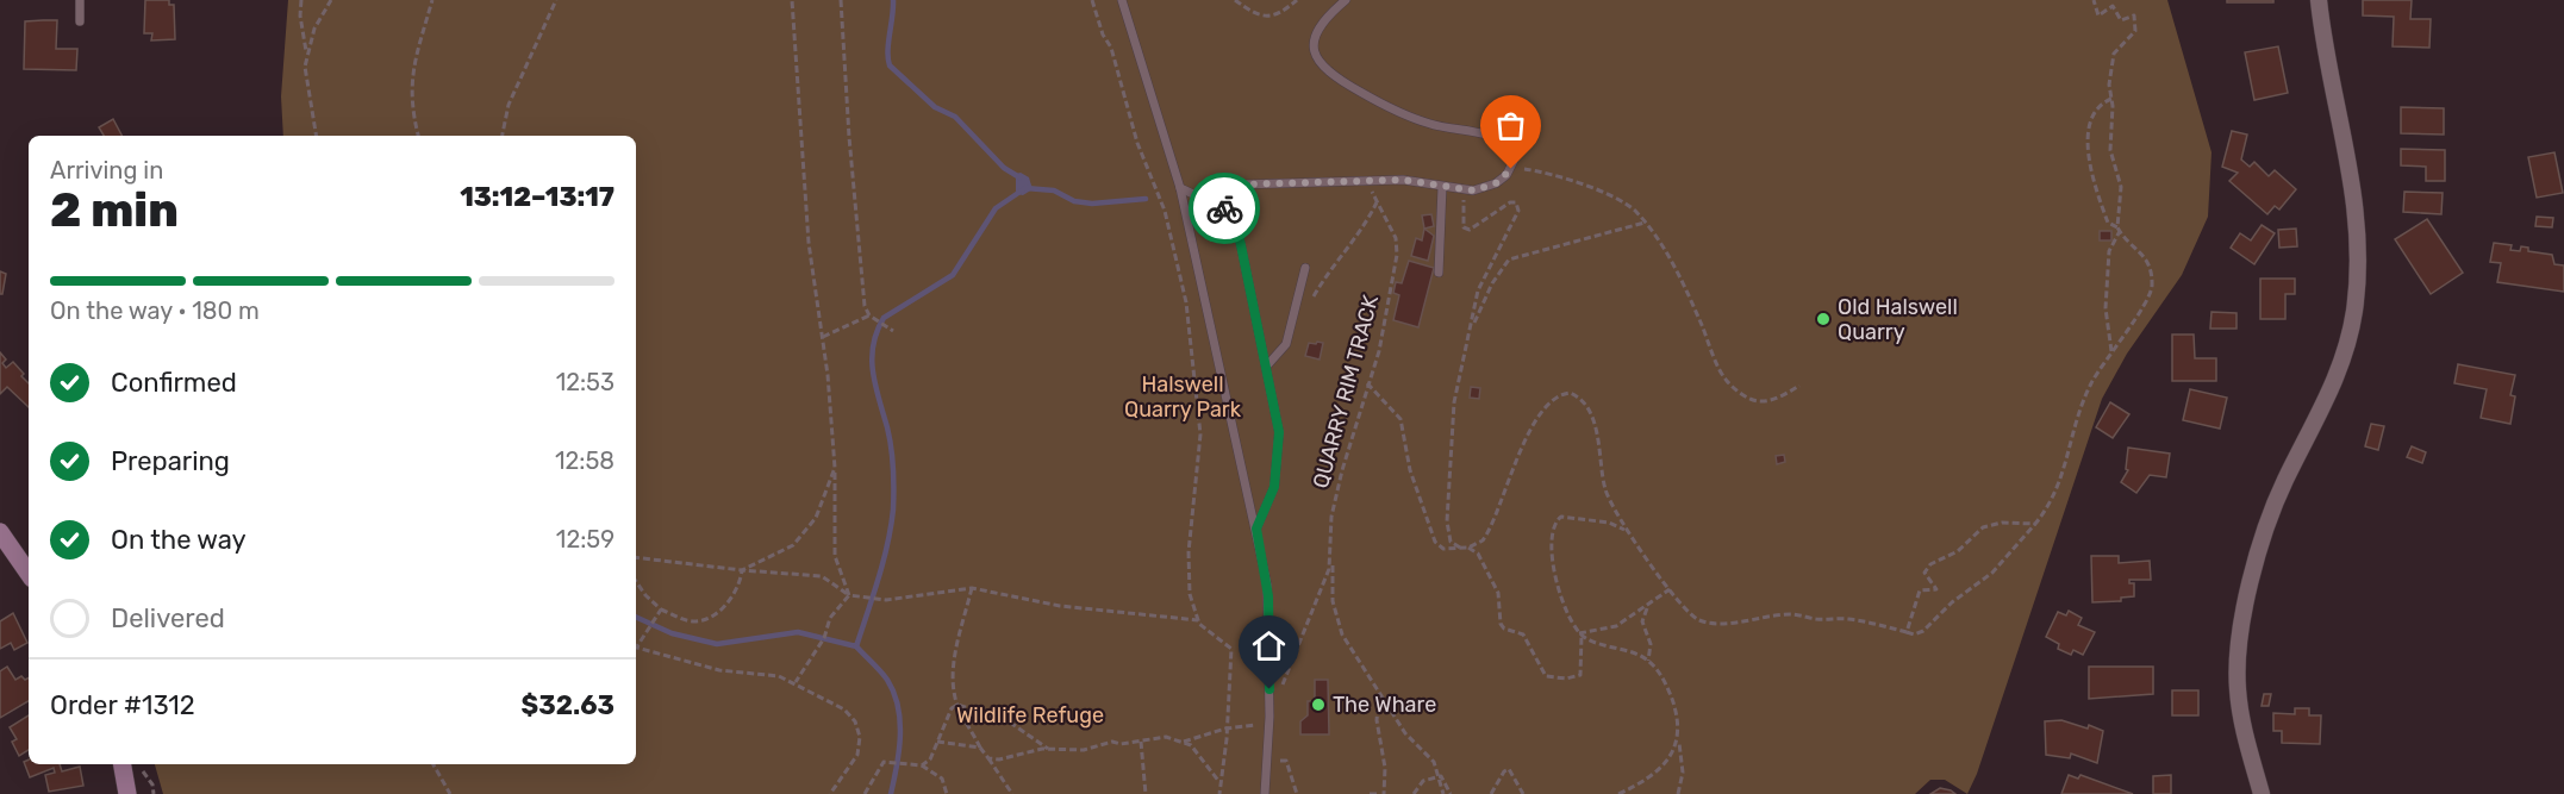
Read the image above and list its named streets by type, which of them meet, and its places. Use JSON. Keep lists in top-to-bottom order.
{
  "streets": {
    "path": ["QUARRY RIM TRACK"]
  },
  "parks": ["Halswell Quarry Park", "Wildlife Refuge"],
  "places": ["Old Halswell Quarry", "The Whare"],
  "page": {
    "heading": ["2 min", "Arriving in", "13:12–13:17"],
    "panel": ["Order #1312", "$32.63"],
    "bar": "On the way · 180 m",
    "list": [
      ["Confirmed", "12:53"],
      ["Preparing", "12:58"],
      ["On the way", "12:59"],
      "Delivered"
    ]
  }
}
